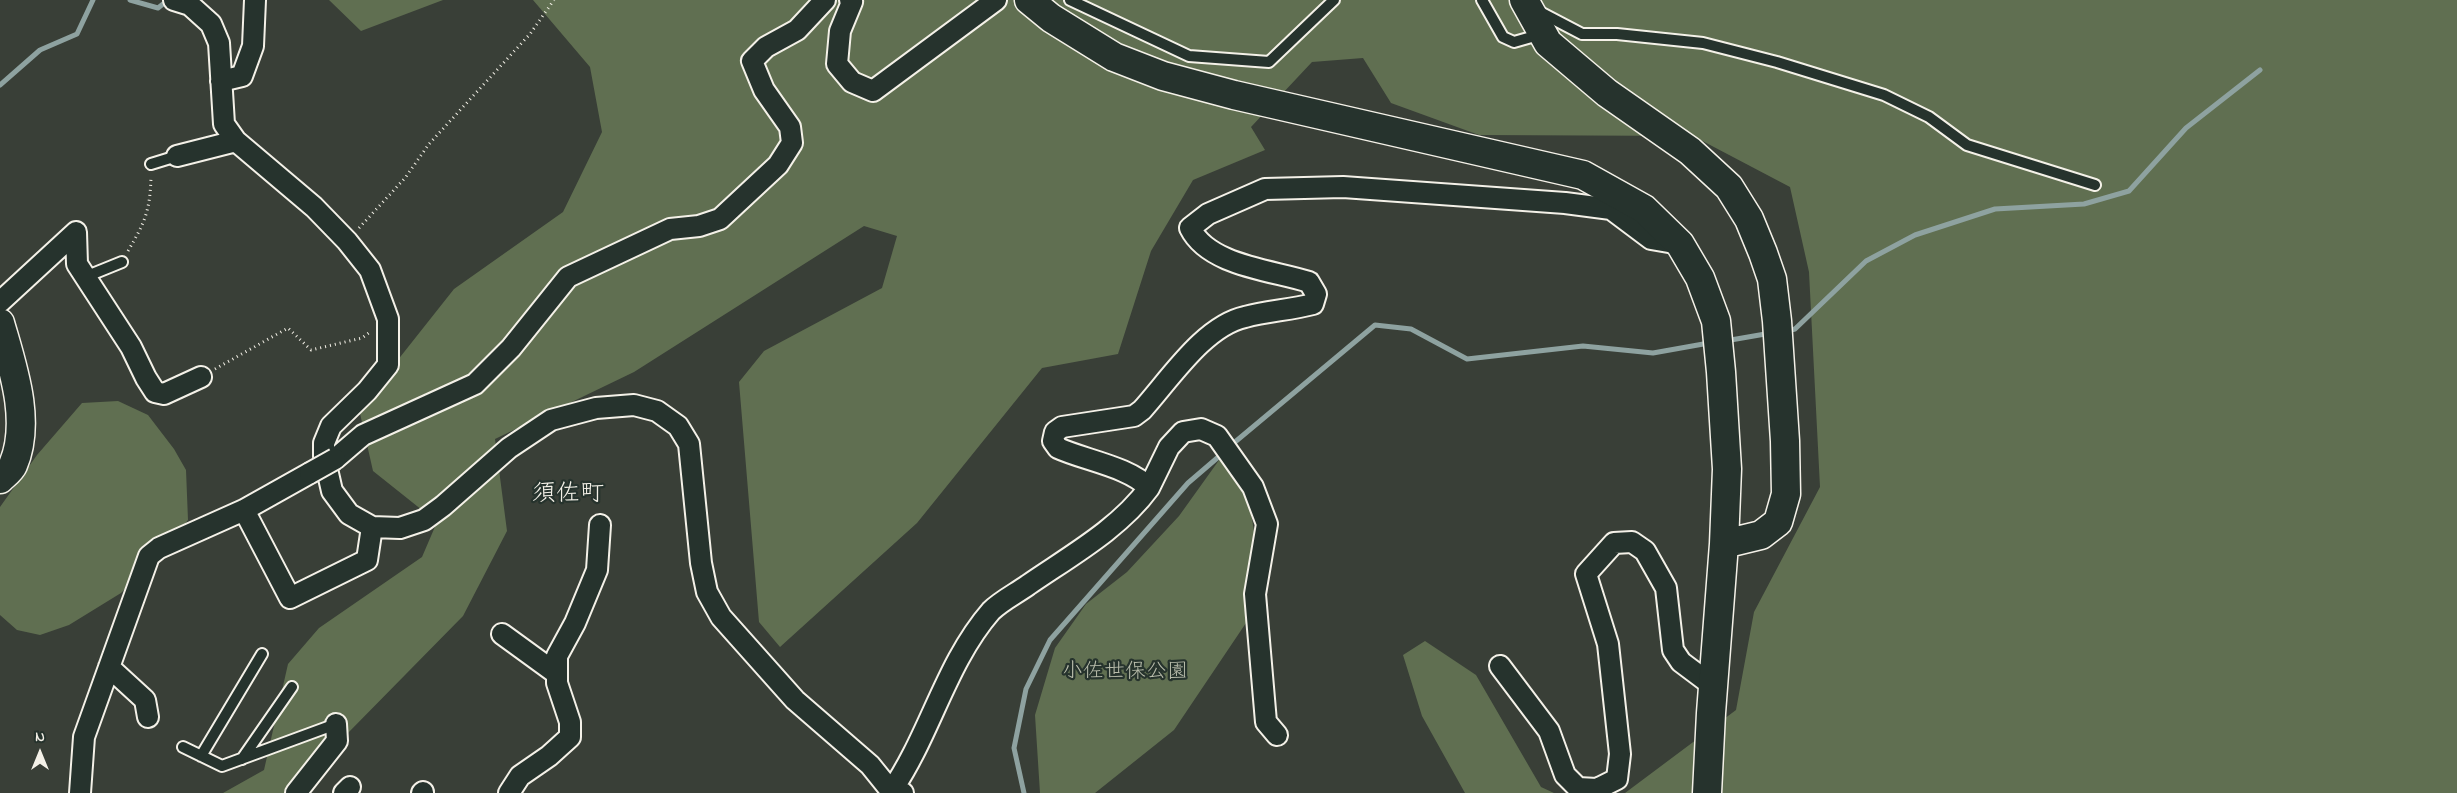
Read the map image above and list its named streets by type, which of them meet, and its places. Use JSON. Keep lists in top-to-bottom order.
{
  "districts": ["須佐町"],
  "parks": ["小佐世保公園"],
  "north": "top"
}
